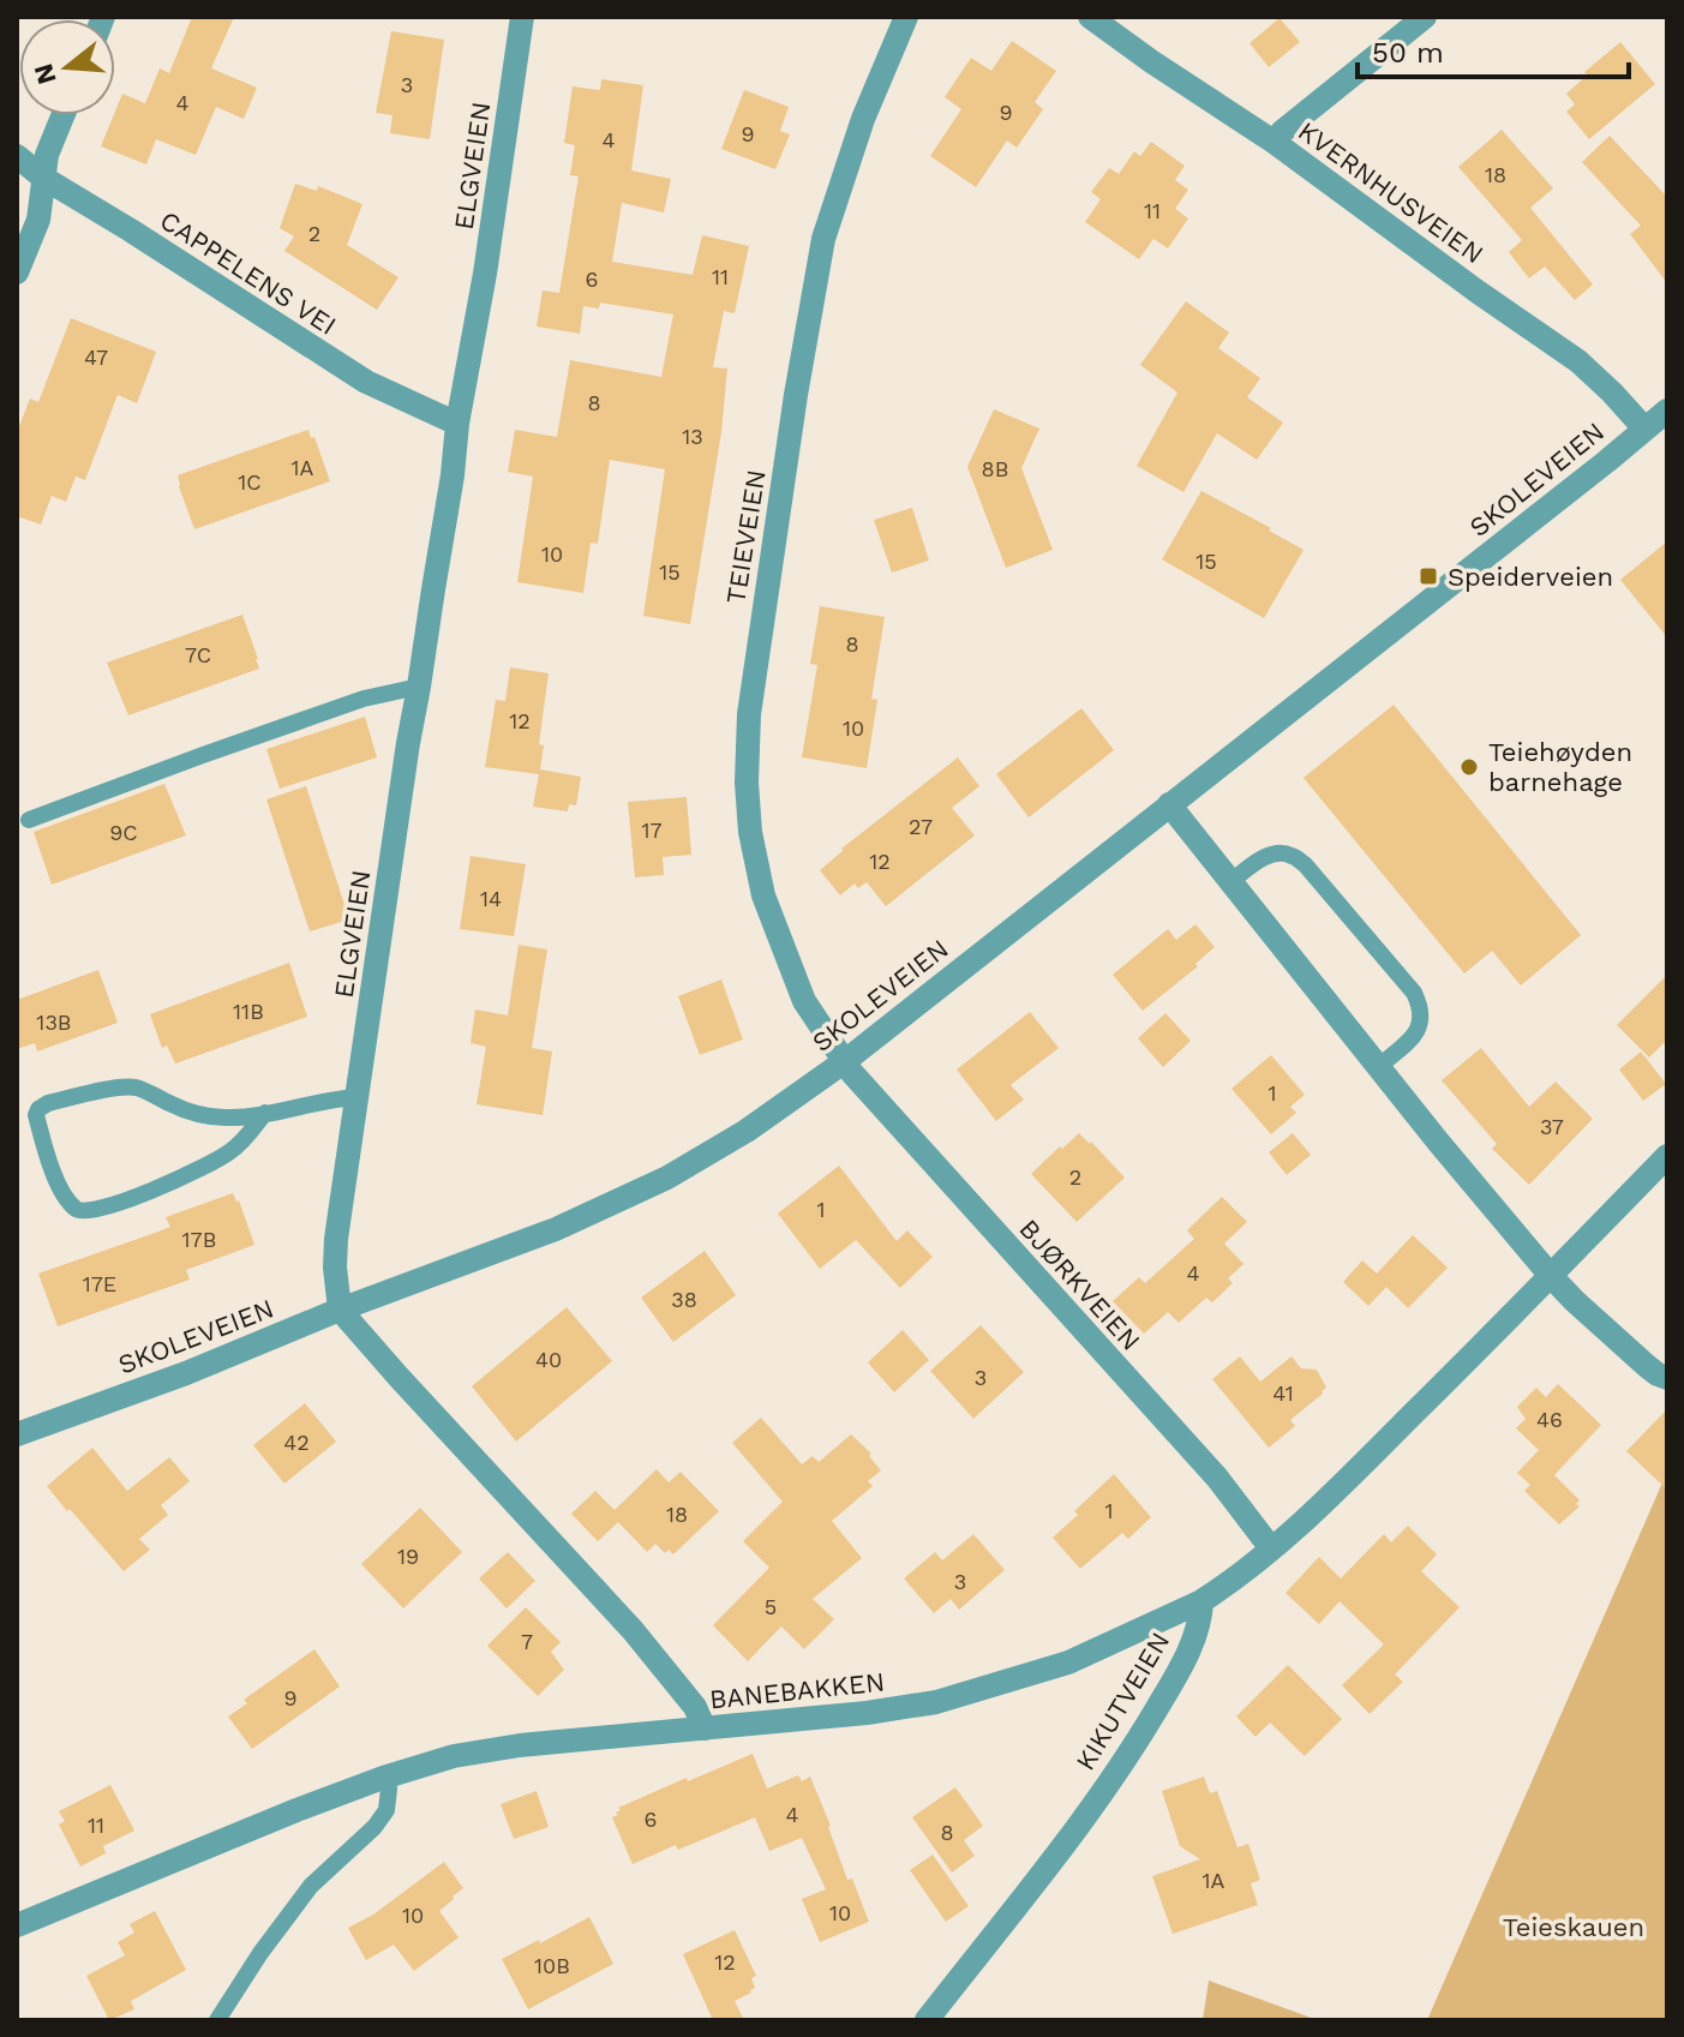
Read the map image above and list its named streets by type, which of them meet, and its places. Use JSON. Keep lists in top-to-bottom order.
{
  "streets": {
    "street": [
      "ELGVEIEN",
      "KVERNHUSVEIEN",
      "CAPPELENS VEI",
      "SKOLEVEIEN",
      "TEIEVEIEN",
      "BJØRKVEIEN",
      "BANEBAKKEN",
      "KIKUTVEIEN"
    ]
  },
  "crossings": [
    ["ELGVEIEN", "CAPPELENS VEI"],
    ["ELGVEIEN", "SKOLEVEIEN"],
    ["KVERNHUSVEIEN", "SKOLEVEIEN"],
    ["SKOLEVEIEN", "TEIEVEIEN"],
    ["SKOLEVEIEN", "BJØRKVEIEN"],
    ["TEIEVEIEN", "BJØRKVEIEN"],
    ["BANEBAKKEN", "KIKUTVEIEN"]
  ],
  "parks": ["Teieskauen"],
  "places": {
    "transit": ["Speiderveien"],
    "other": ["Teiehøyden barnehage"]
  },
  "house_numbers": [
    "3",
    "4",
    "9",
    "9",
    "4",
    "18",
    "11",
    "2",
    "11",
    "6",
    "47",
    "8",
    "13",
    "1A",
    "8B",
    "1C",
    "10",
    "15",
    "15",
    "8",
    "7C",
    "12",
    "10",
    "27",
    "17",
    "9C",
    "12",
    "14",
    "11B",
    "13B",
    "1",
    "37",
    "2",
    "1",
    "17B",
    "4",
    "17E",
    "38",
    "40",
    "3",
    "41",
    "46",
    "42",
    "1",
    "18",
    "19",
    "3",
    "5",
    "7",
    "9",
    "4",
    "6",
    "11",
    "8",
    "1A",
    "10",
    "10",
    "12",
    "10B"
  ],
  "scale_bar": "50 m",
  "north": "left"
}
